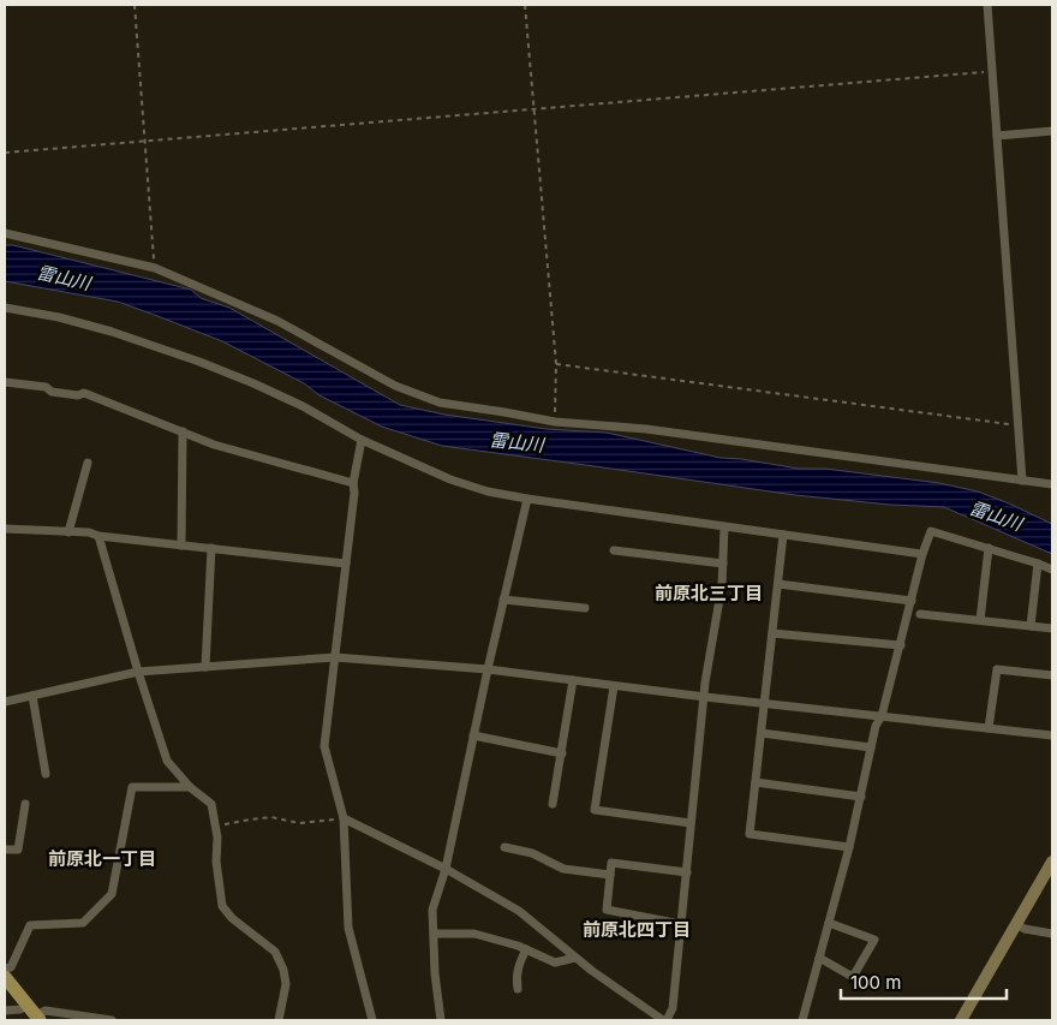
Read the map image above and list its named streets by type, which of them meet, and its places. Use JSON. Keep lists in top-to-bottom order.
{
  "districts": ["前原北三丁目", "前原北一丁目", "前原北四丁目"],
  "water": ["雷山川"],
  "scale_bar": "100 m"
}
